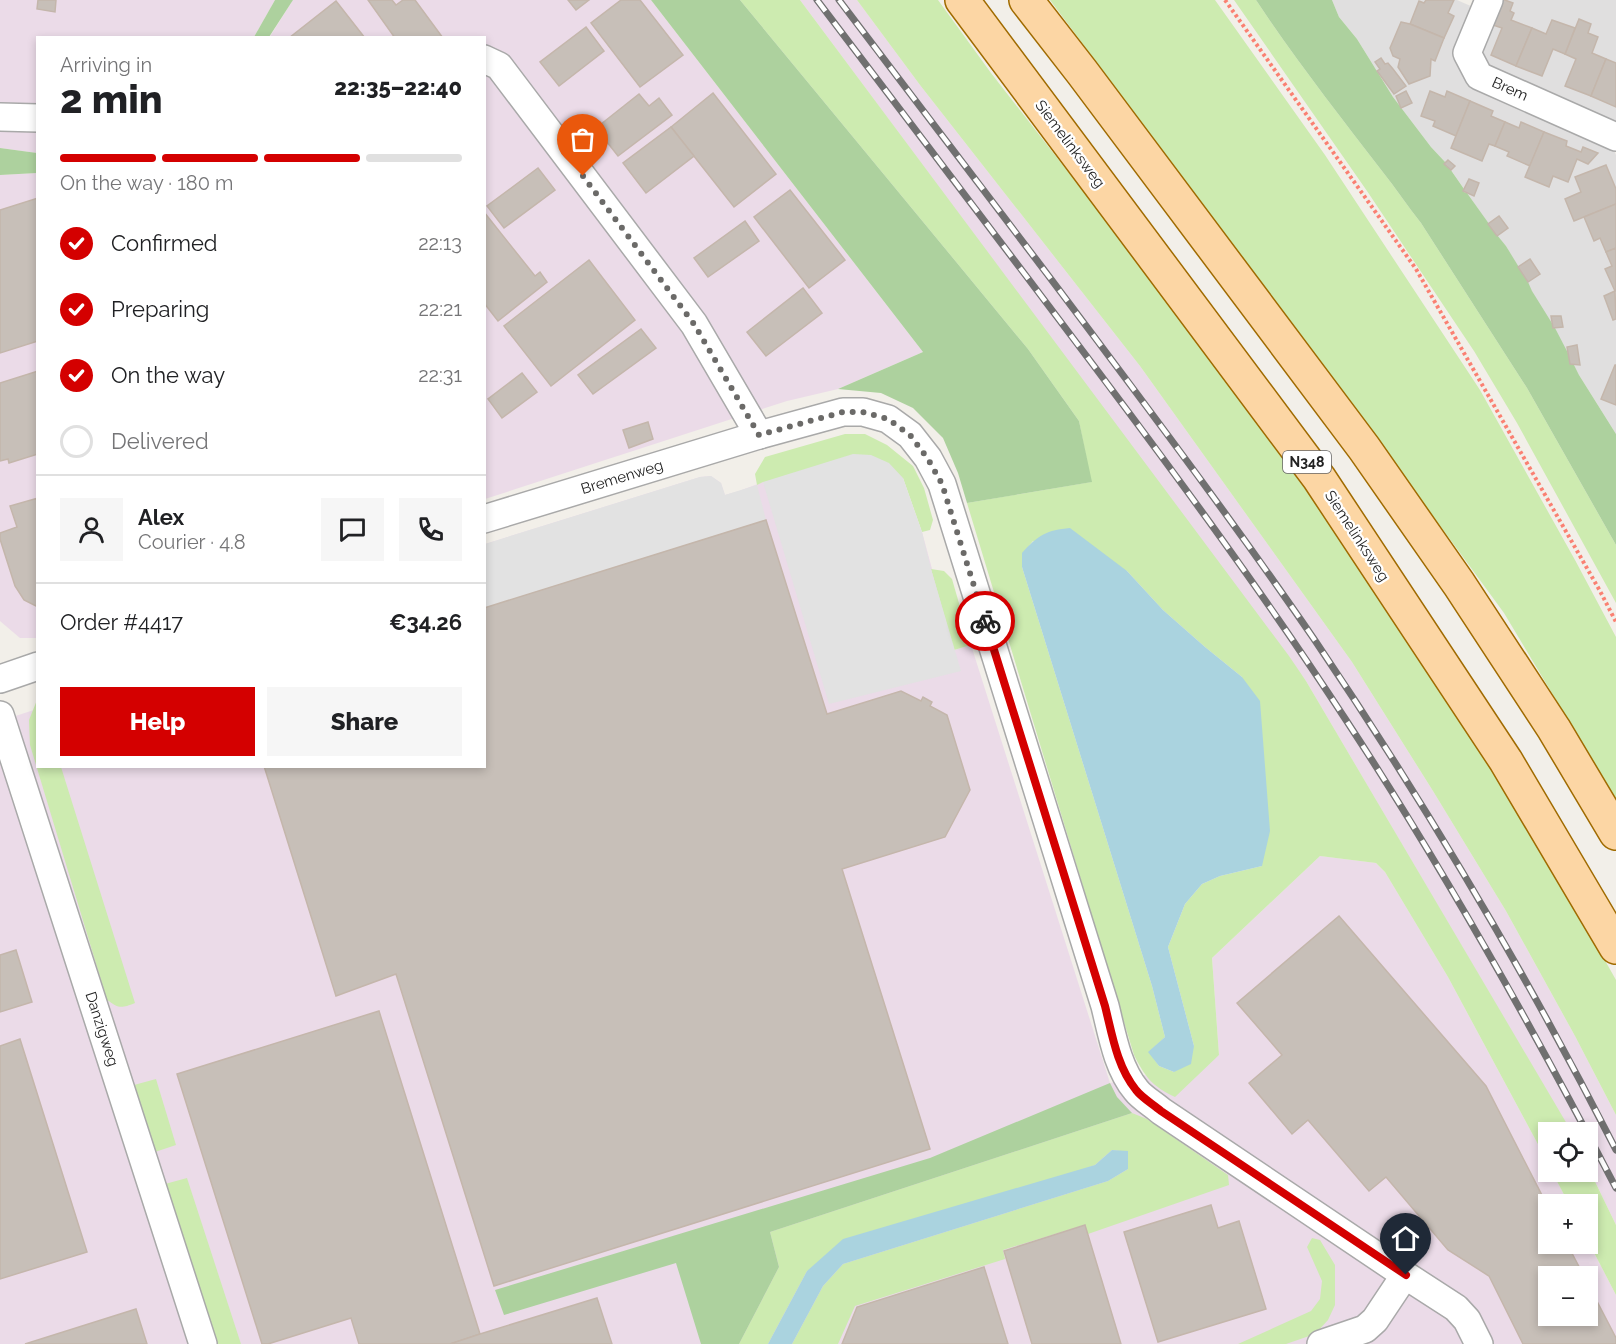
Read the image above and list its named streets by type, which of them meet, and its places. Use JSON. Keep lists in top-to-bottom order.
{
  "streets": {
    "main road": ["Siemelinksweg", "N348"],
    "street": ["Brem", "Bremenweg", "Danzigweg"]
  },
  "page": {
    "heading": ["2 min", "Arriving in", "22:35–22:40"],
    "panel": [
      "Alex",
      "Courier · 4.8",
      "Order #4417",
      "€34.26"
    ],
    "bar": "On the way · 180 m",
    "list": [
      ["Confirmed", "22:13"],
      ["Preparing", "22:21"],
      ["On the way", "22:31"],
      "Delivered"
    ],
    "buttons": ["Help", "Share"],
    "map_buttons": ["+", "−"]
  }
}
